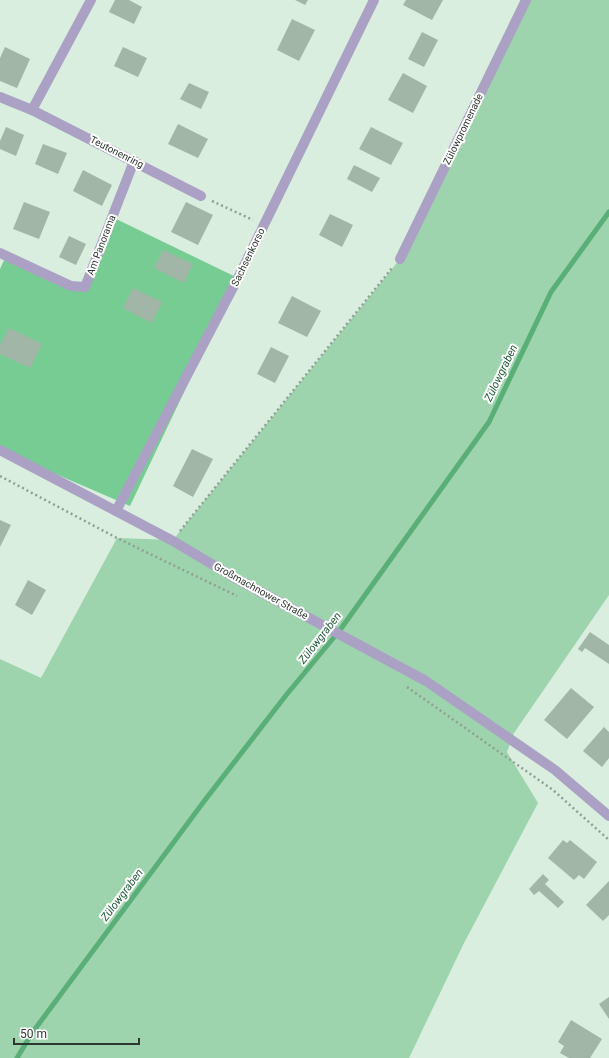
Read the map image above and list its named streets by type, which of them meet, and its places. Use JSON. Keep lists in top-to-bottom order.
{
  "streets": {
    "street": [
      "Zülowpromenade",
      "Teutonenring",
      "Am Panorama",
      "Sachsenkorso",
      "Großmachnower Straße"
    ]
  },
  "crossings": [
    ["Teutonenring", "Am Panorama"],
    ["Sachsenkorso", "Großmachnower Straße"]
  ],
  "water": ["Zülowgraben"],
  "scale_bar": "50 m"
}
